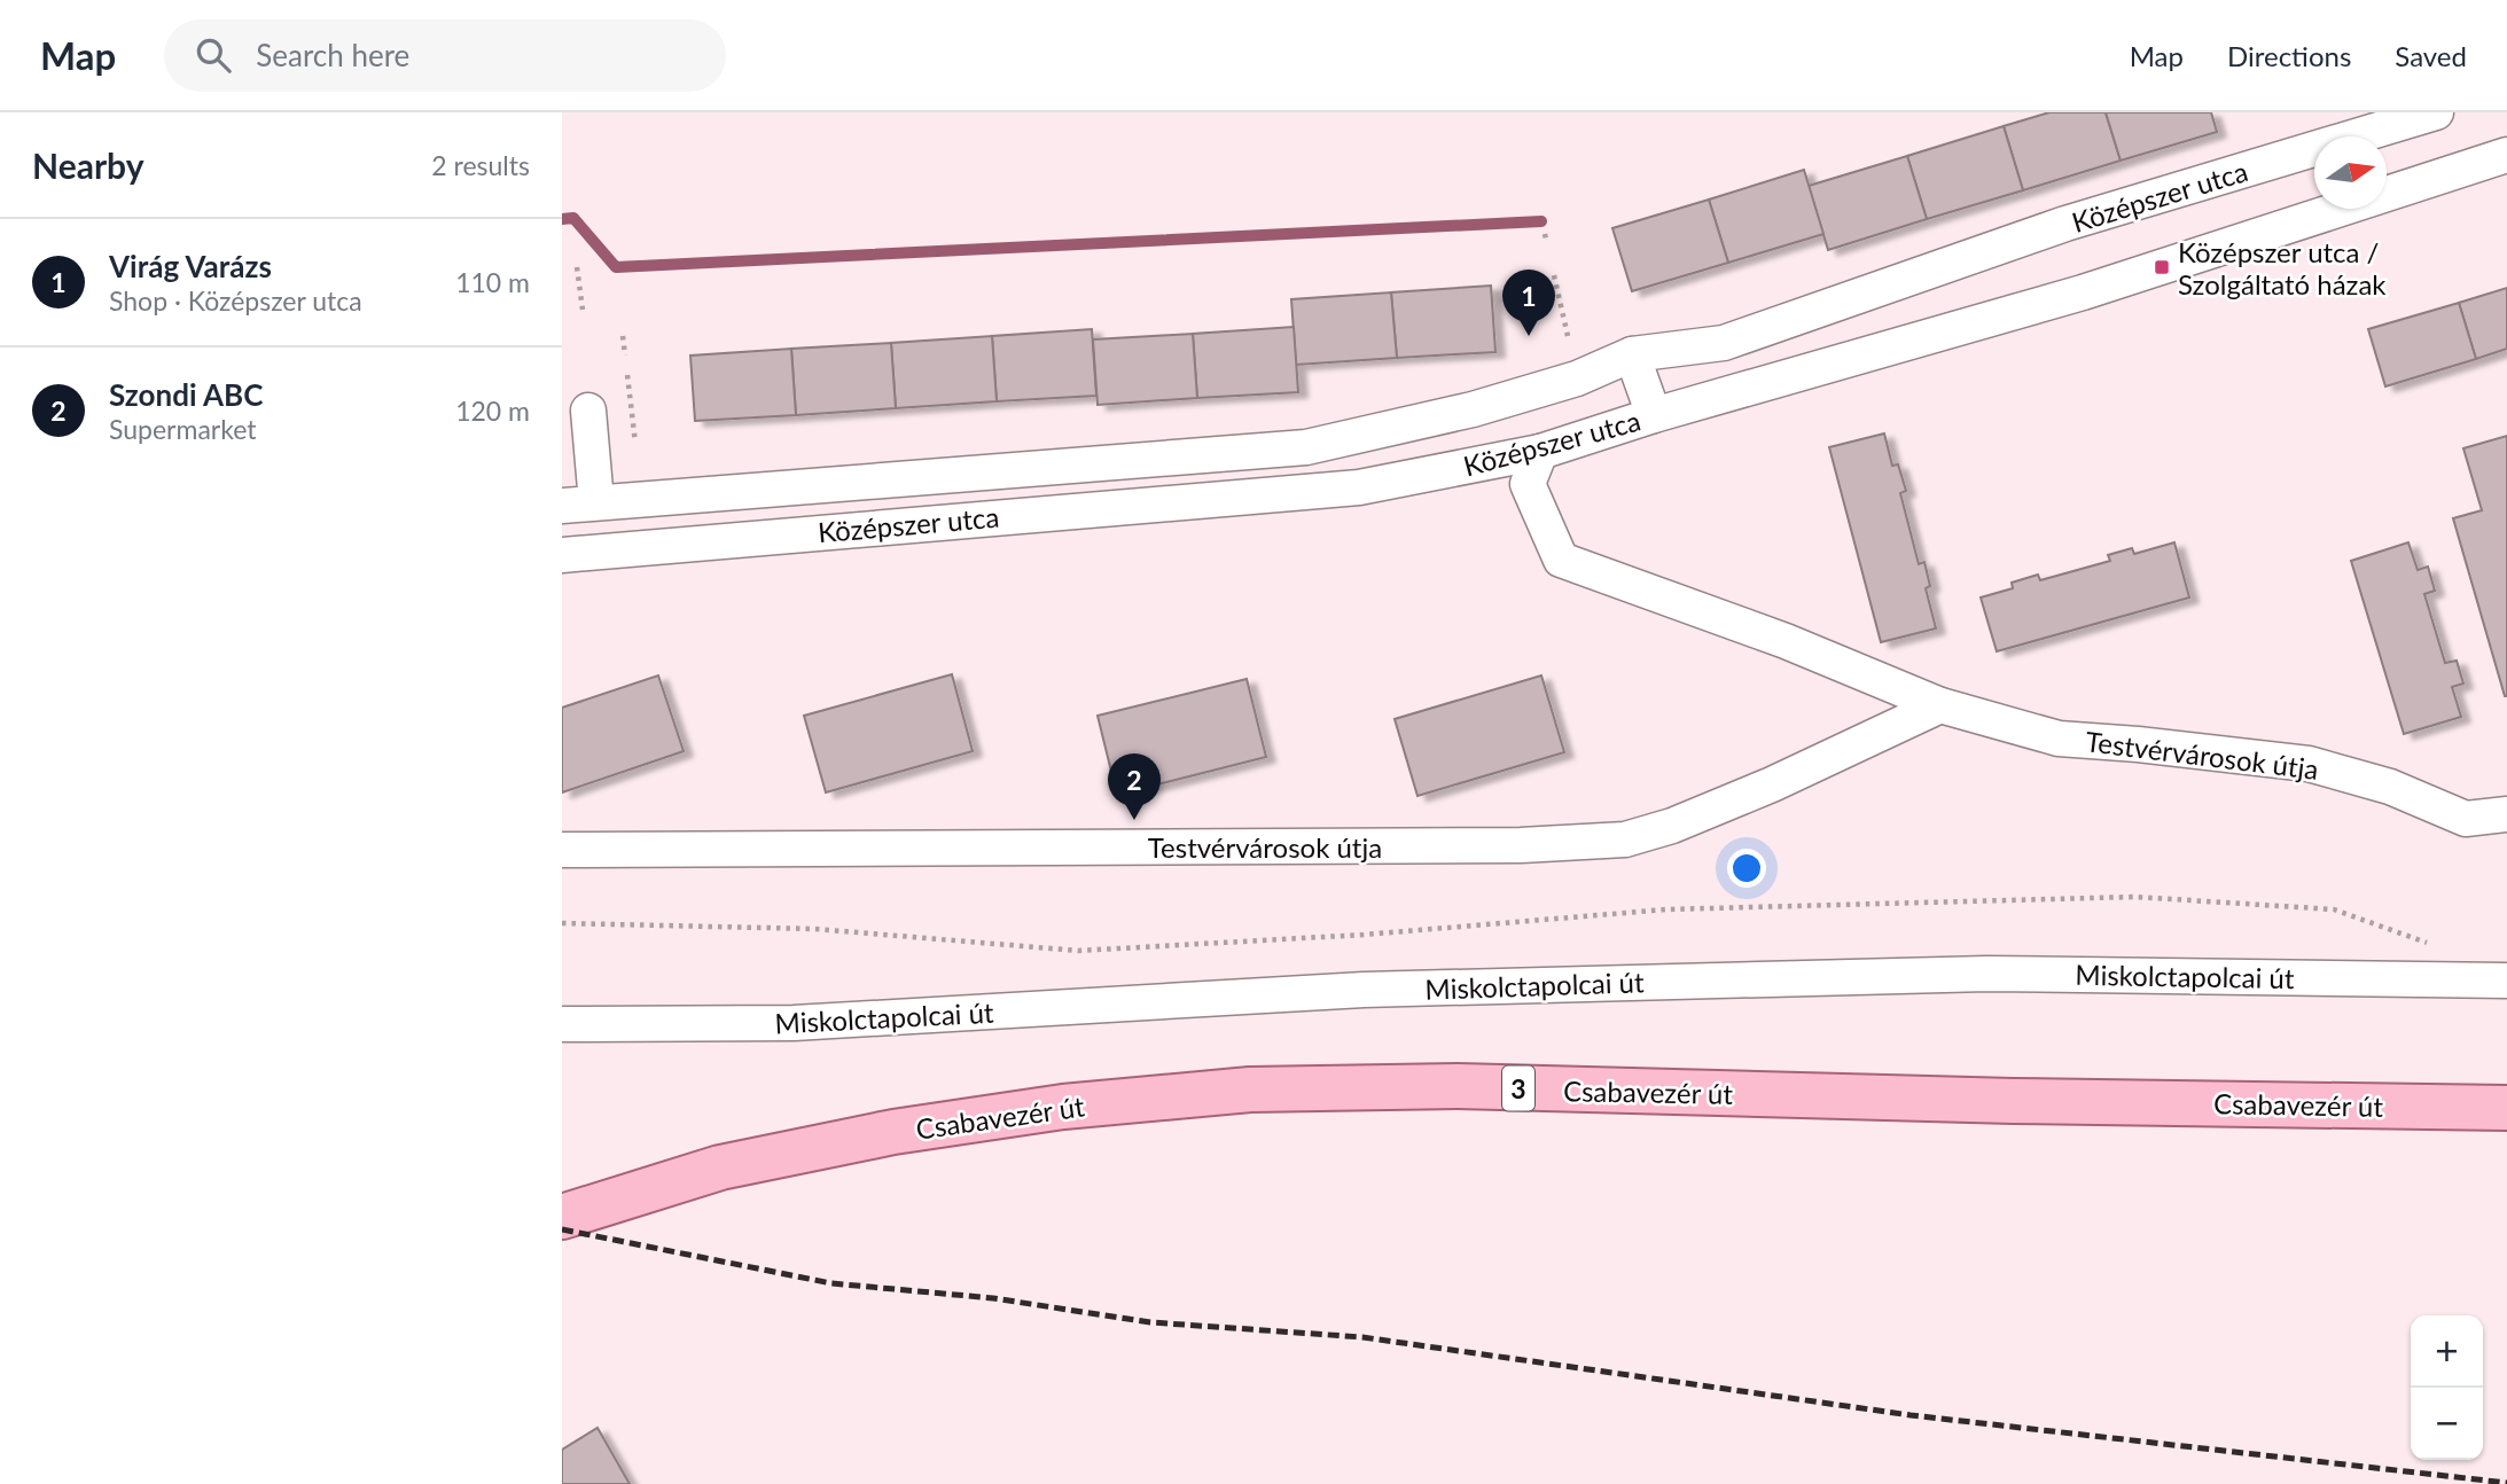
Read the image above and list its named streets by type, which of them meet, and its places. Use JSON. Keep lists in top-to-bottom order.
{
  "streets": {
    "main road": ["3", "Csabavezér út"],
    "street": ["Középszer utca", "Testvérvárosok útja", "Miskolctapolcai út"]
  },
  "crossings": [
    ["Középszer utca", "Testvérvárosok útja"]
  ],
  "places": {
    "transit": ["Középszer utca / Szolgáltató házak"]
  },
  "north": "right",
  "page": {
    "header": "Map",
    "search": "Search here",
    "nav": ["Map", "Directions", "Saved"],
    "heading": ["Nearby", "2 results"],
    "list": [
      {
        "mark": "1",
        "name": "Virág Varázs",
        "note": "Shop · Középszer utca",
        "value": "110 m"
      },
      {
        "mark": "2",
        "name": "Szondi ABC",
        "note": "Supermarket",
        "value": "120 m"
      }
    ],
    "pins": ["1", "2"],
    "map_buttons": ["+", "−"]
  }
}
